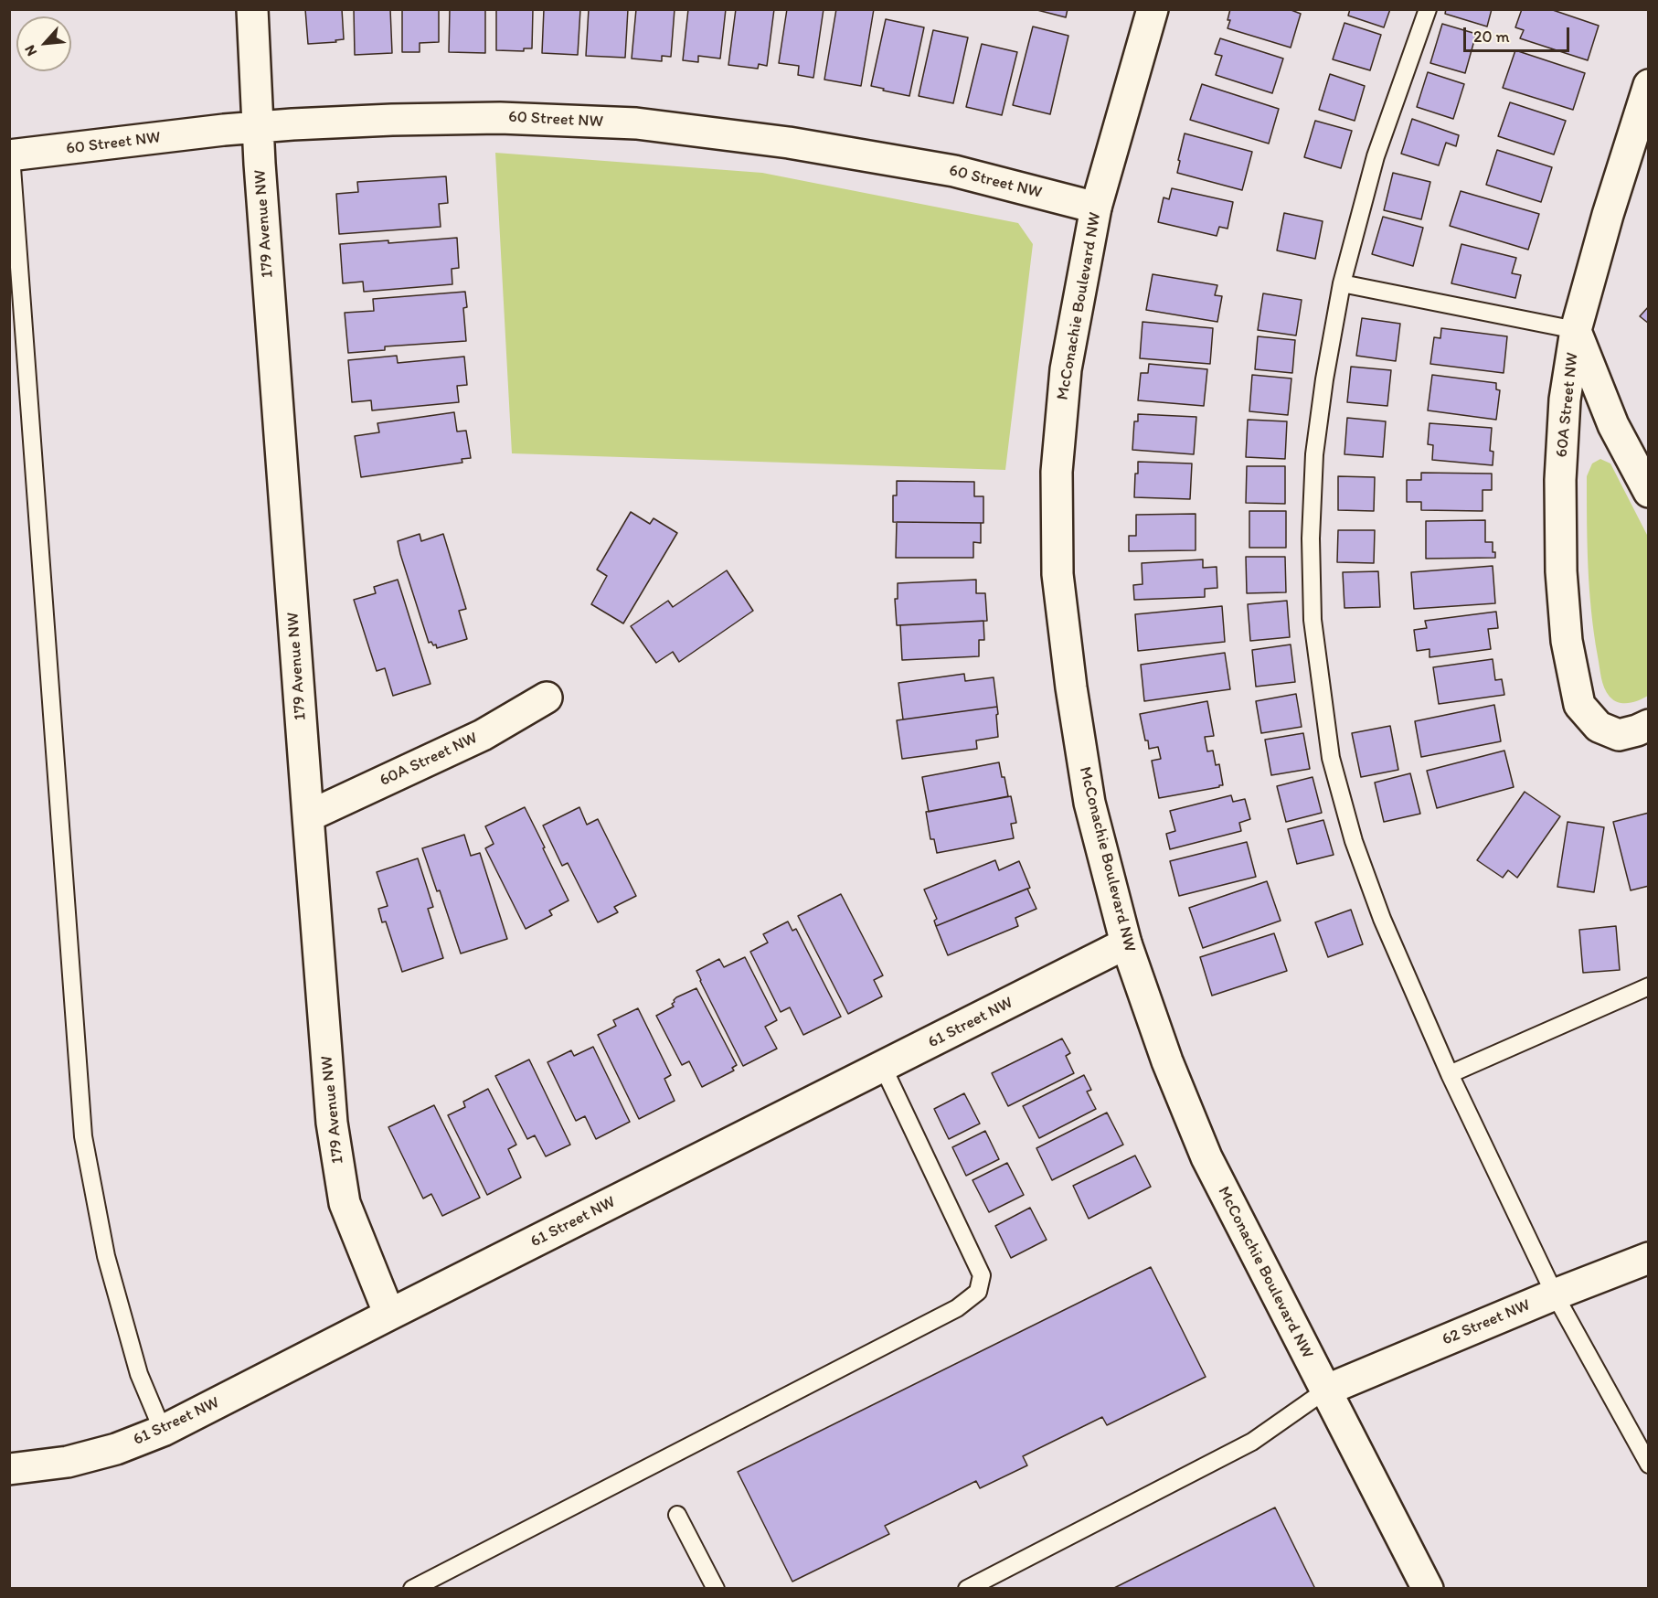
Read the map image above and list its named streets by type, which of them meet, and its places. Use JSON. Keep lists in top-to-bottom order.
{
  "streets": {
    "street": [
      "60 Street NW",
      "179 Avenue NW",
      "McConachie Boulevard NW",
      "60A Street NW",
      "61 Street NW",
      "62 Street NW"
    ]
  },
  "crossings": [
    ["60 Street NW", "179 Avenue NW"],
    ["60 Street NW", "McConachie Boulevard NW"],
    ["179 Avenue NW", "60A Street NW"],
    ["179 Avenue NW", "61 Street NW"],
    ["McConachie Boulevard NW", "61 Street NW"],
    ["McConachie Boulevard NW", "62 Street NW"]
  ],
  "scale_bar": "20 m",
  "north": "bottom left"
}
